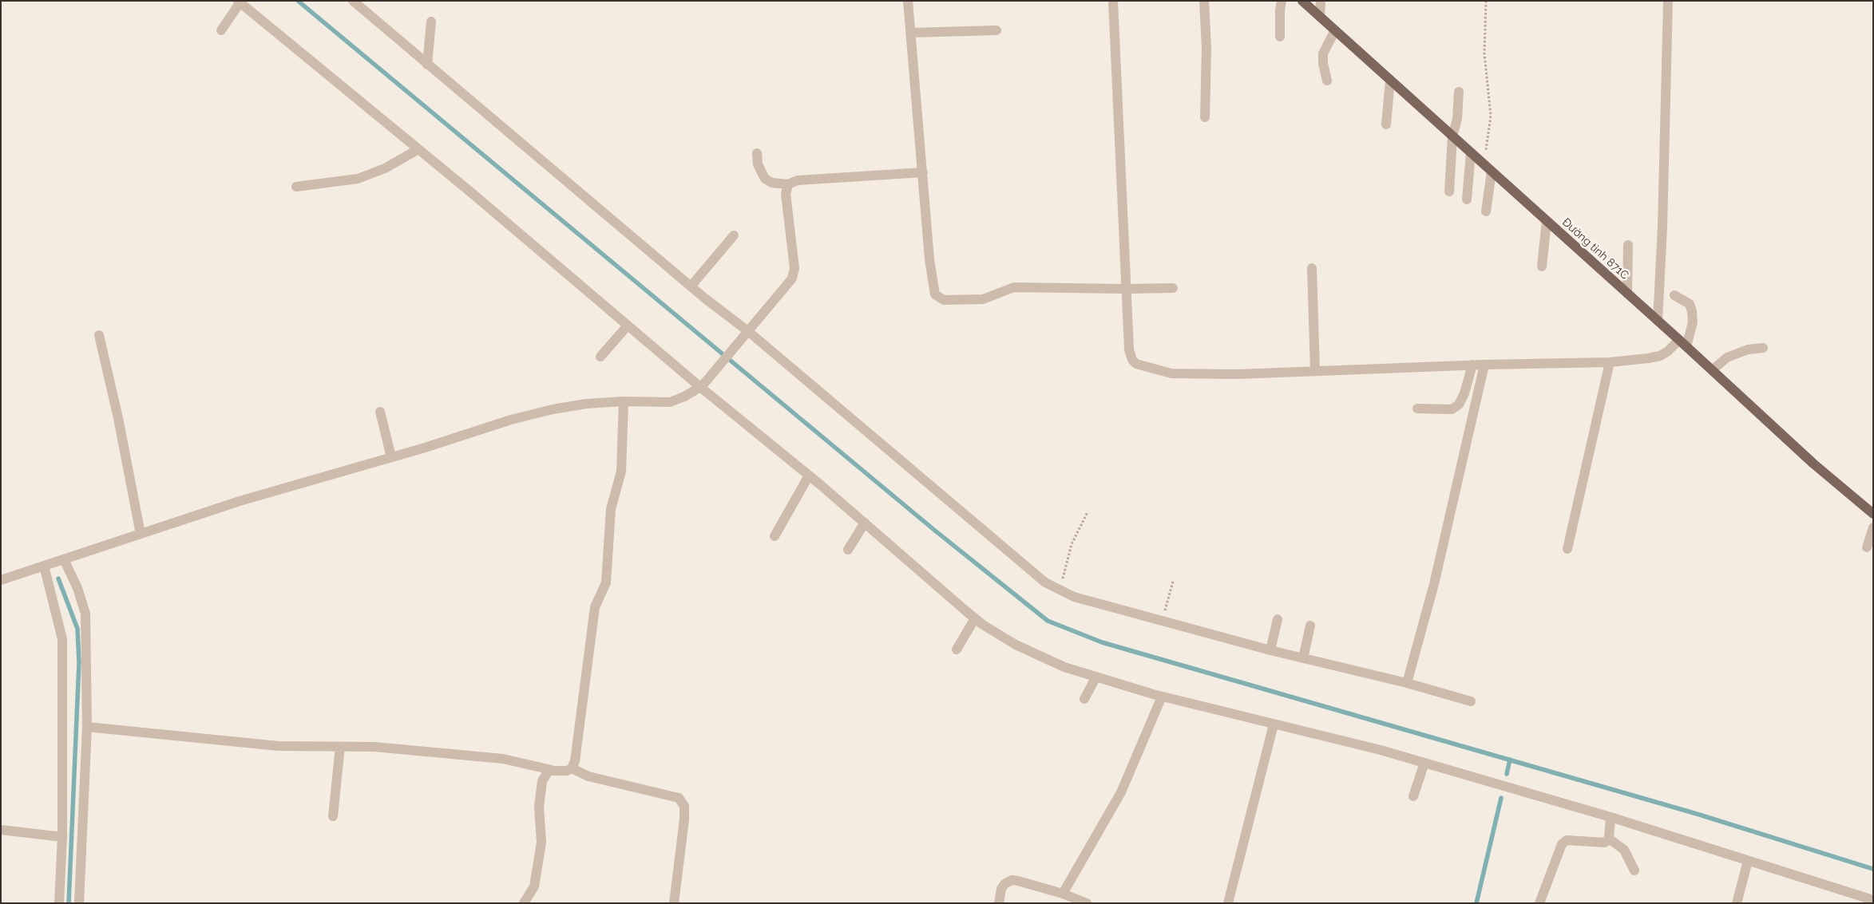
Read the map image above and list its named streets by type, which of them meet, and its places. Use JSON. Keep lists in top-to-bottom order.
{
  "streets": {
    "main road": ["Đường tỉnh 871C"]
  }
}
